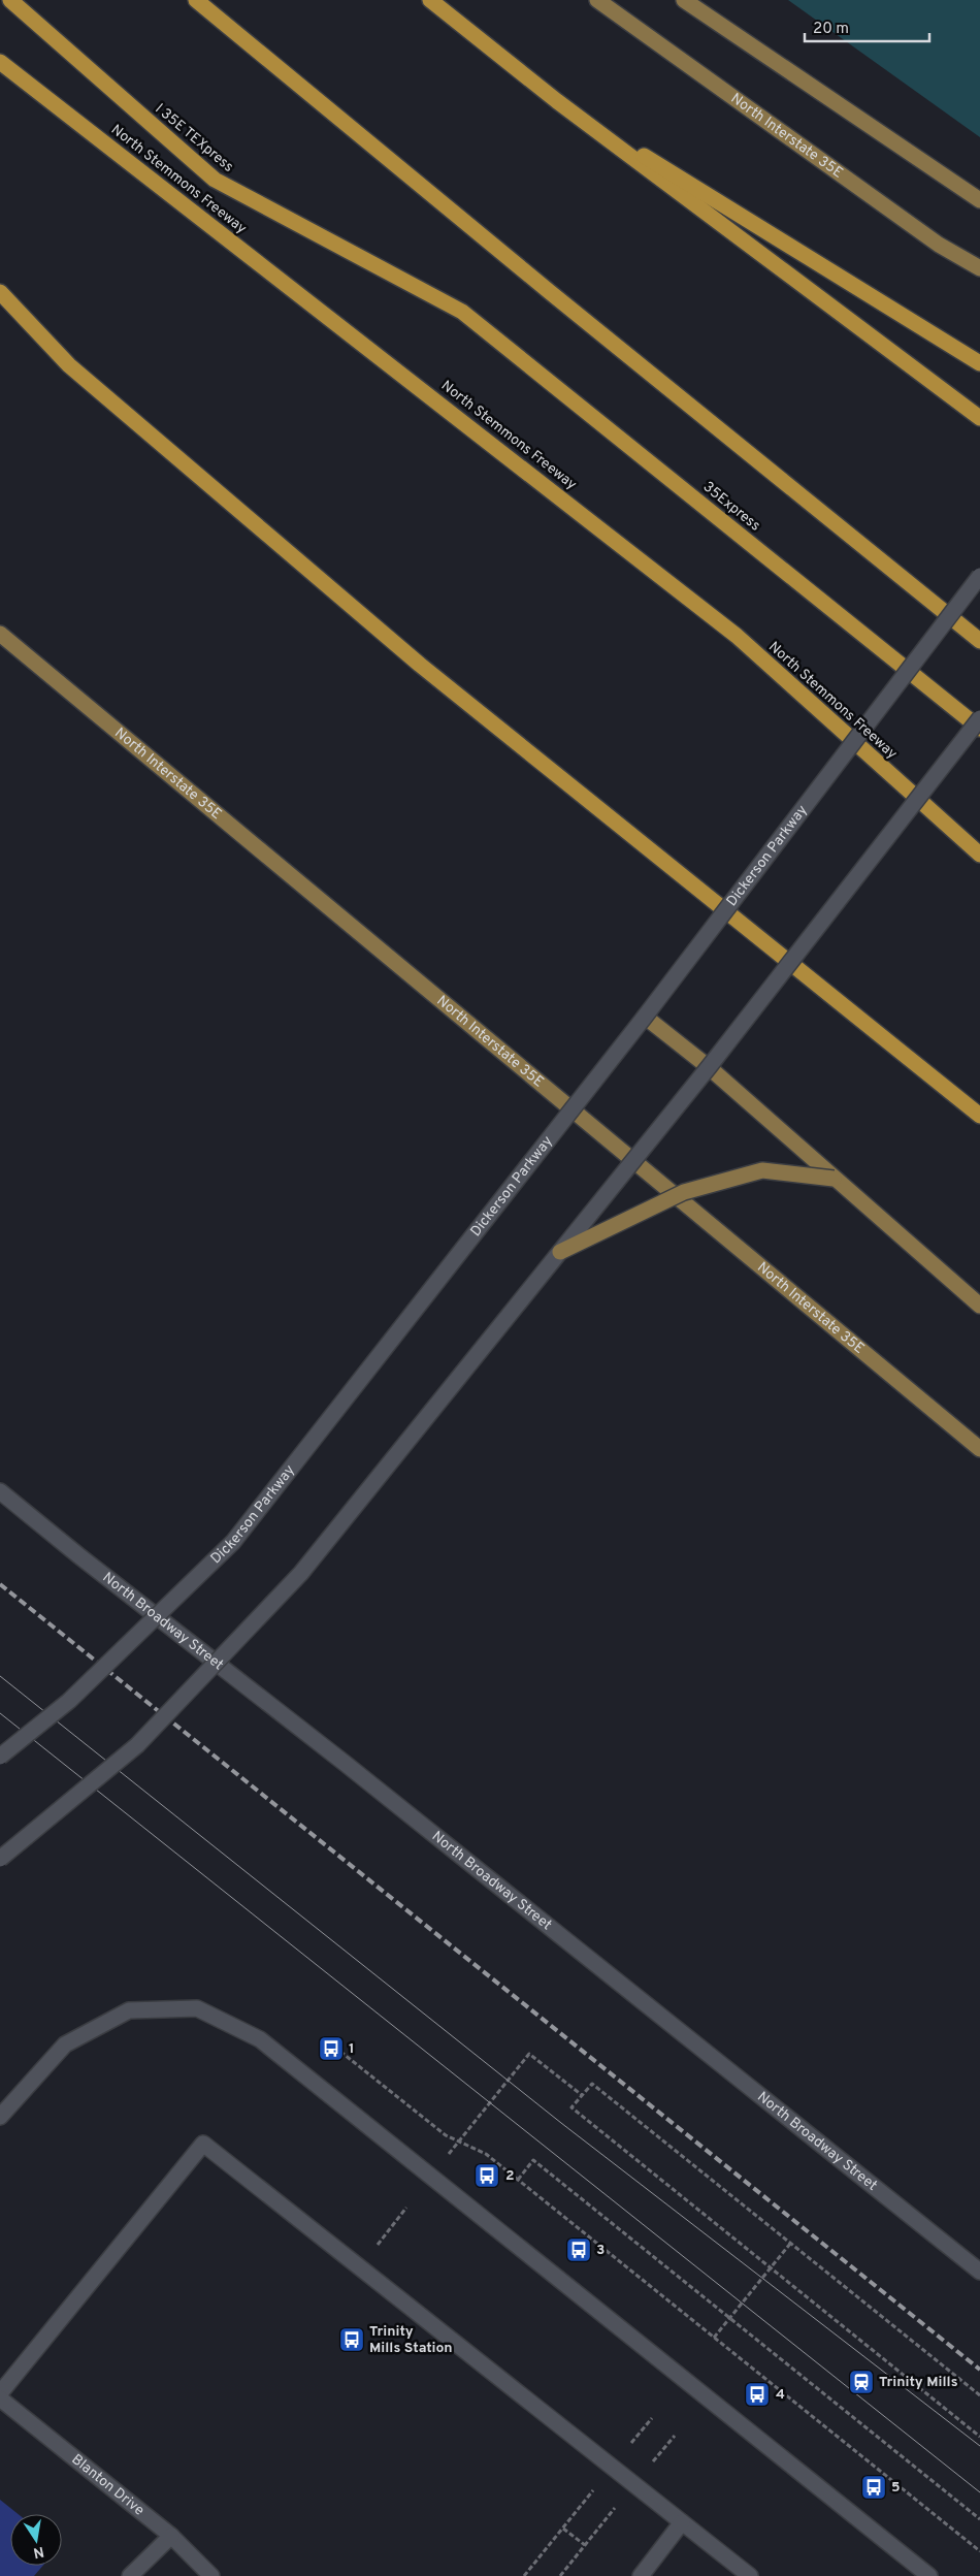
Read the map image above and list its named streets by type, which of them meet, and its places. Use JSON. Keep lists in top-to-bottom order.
{
  "streets": {
    "highway": ["I 35E TEXpress", "North Stemmons Freeway", "35Express"],
    "main road": ["North Interstate 35E"],
    "street": ["Dickerson Parkway", "North Broadway Street", "Blanton Drive"]
  },
  "crossings": [
    ["I 35E TEXpress", "35Express"]
  ],
  "places": {
    "bus stop": [
      "1",
      "2",
      "3",
      "Trinity Mills Station",
      "4",
      "5"
    ],
    "station": ["Trinity Mills"]
  },
  "scale_bar": "20 m",
  "north": "bottom"
}
